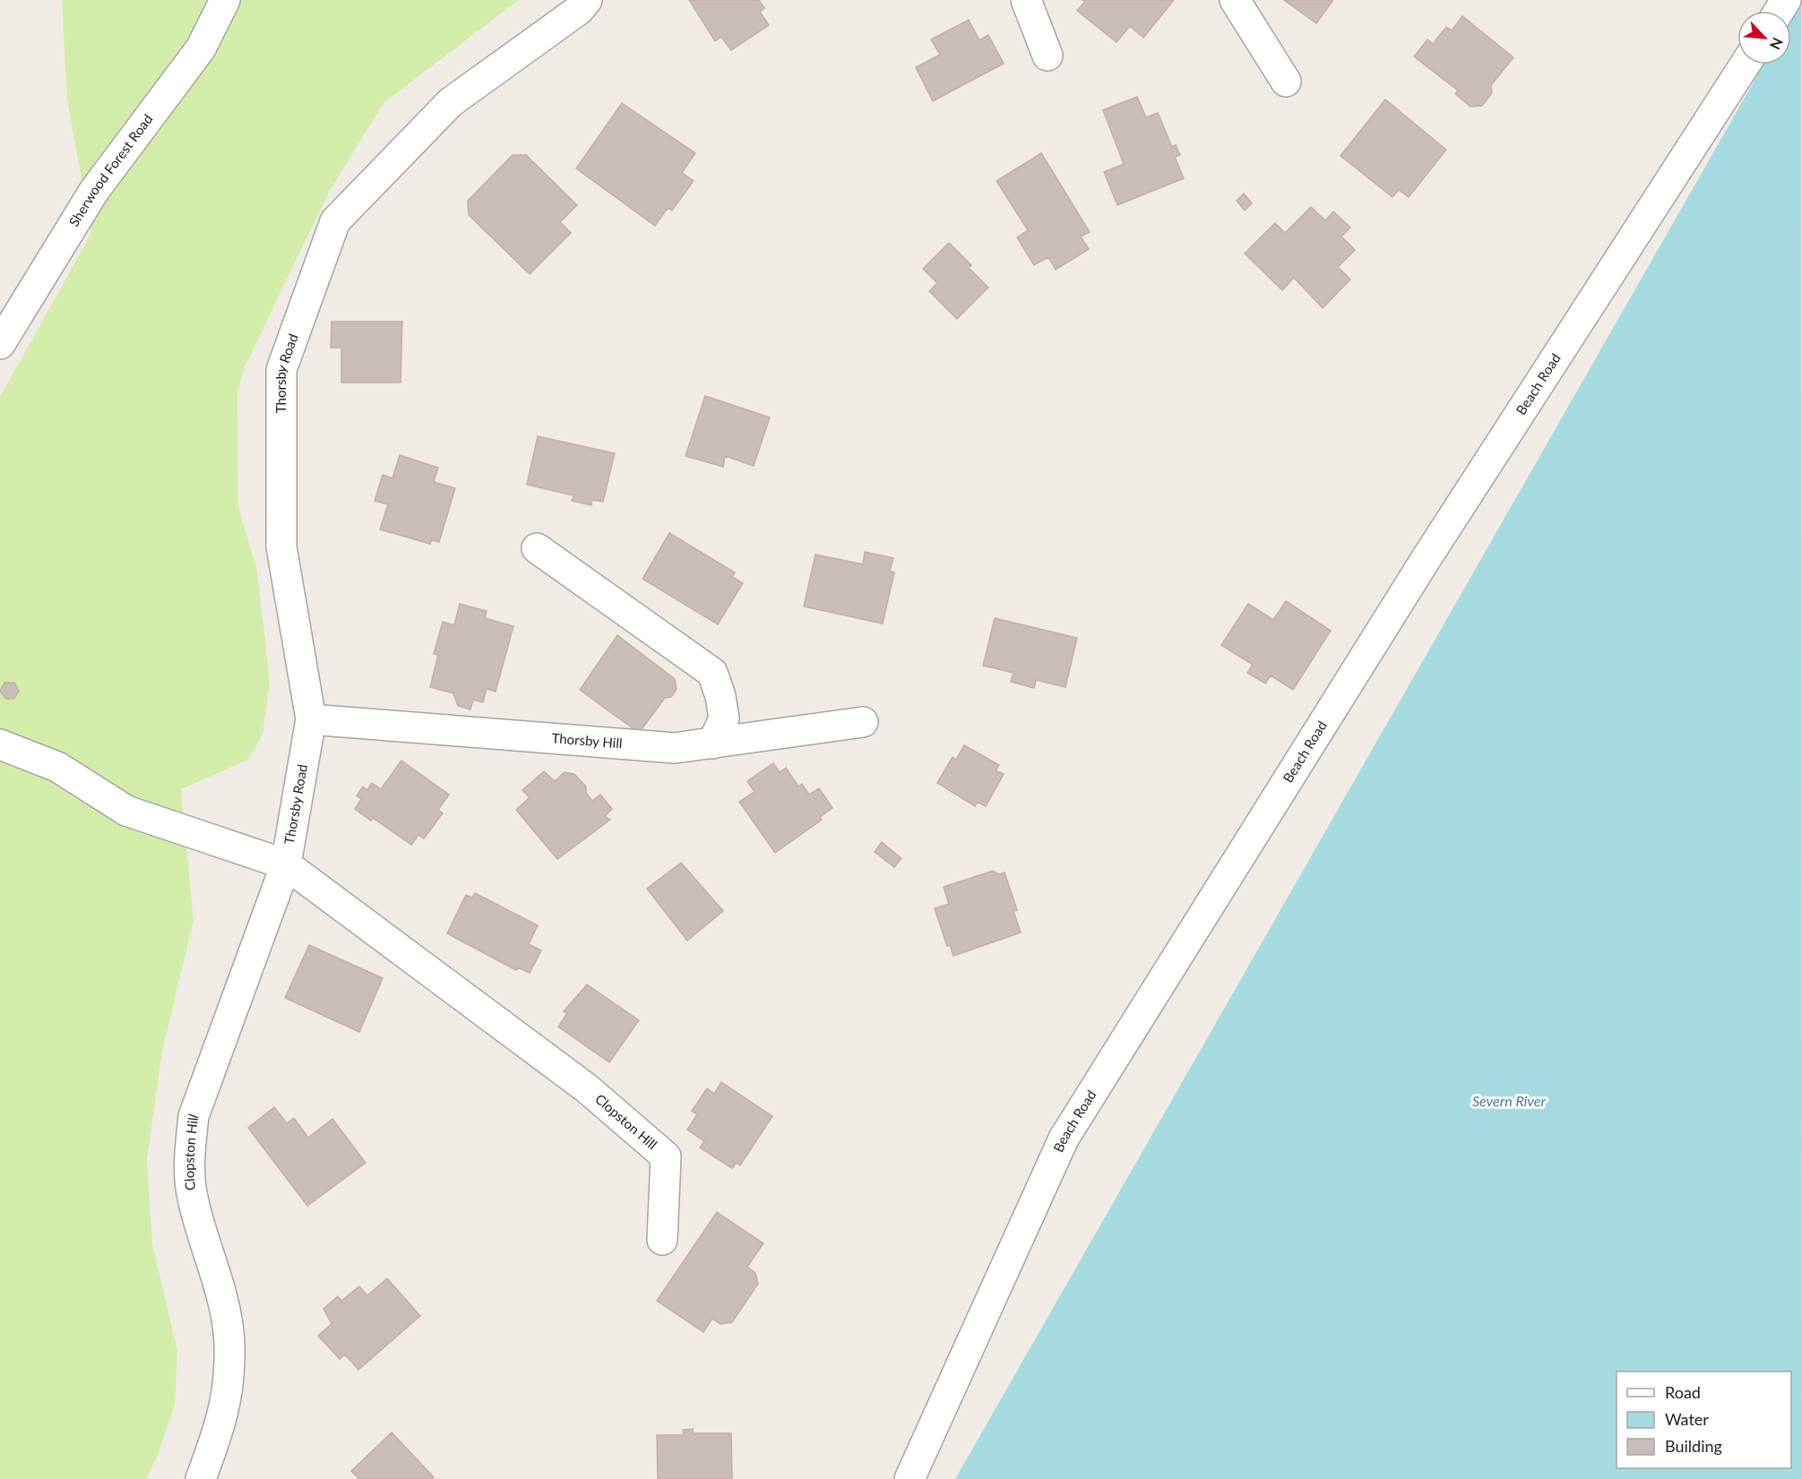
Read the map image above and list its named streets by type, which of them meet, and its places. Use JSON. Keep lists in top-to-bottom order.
{
  "streets": {
    "street": [
      "Sherwood Forest Road",
      "Thorsby Road",
      "Beach Road",
      "Thorsby Hill",
      "Clopston Hill"
    ]
  },
  "crossings": [
    ["Thorsby Road", "Thorsby Hill"],
    ["Thorsby Road", "Clopston Hill"]
  ],
  "water": ["Severn River"],
  "legend": ["Road", "Water", "Building"],
  "north": "bottom right"
}
